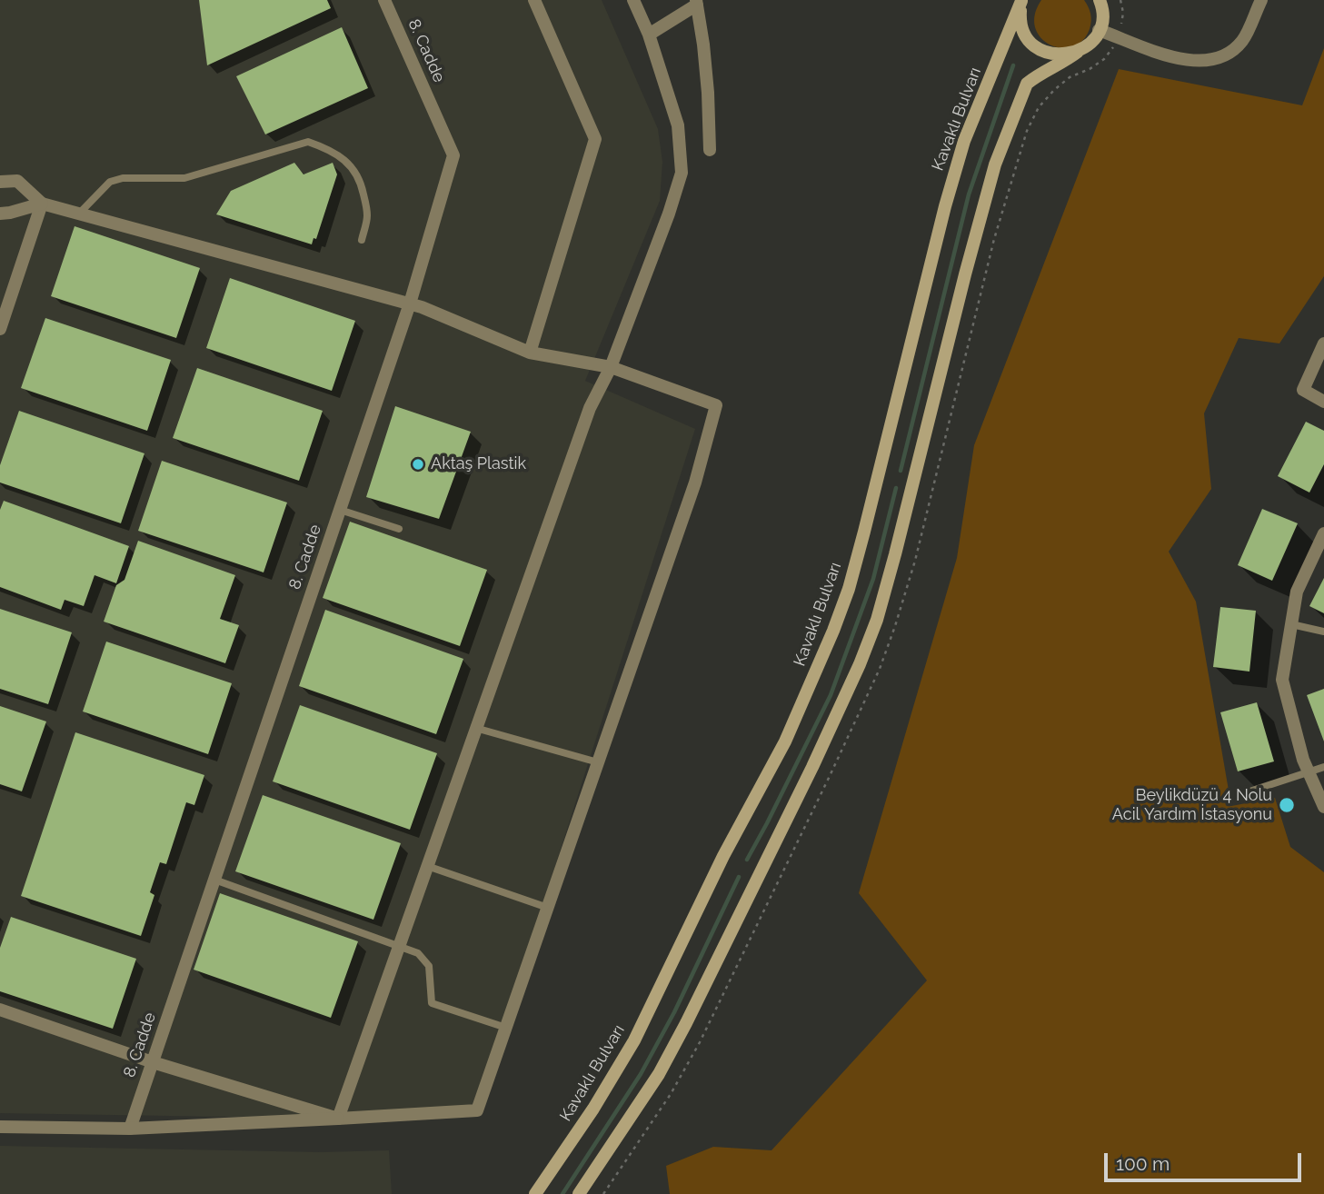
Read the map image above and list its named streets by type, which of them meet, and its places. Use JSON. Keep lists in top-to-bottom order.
{
  "streets": {
    "main road": ["Kavaklı Bulvarı"],
    "street": ["8. Cadde"]
  },
  "places": ["Aktaş Plastik", "Beylikdüzü 4 Nolu Acil Yardım İstasyonu"],
  "scale_bar": "100 m"
}
